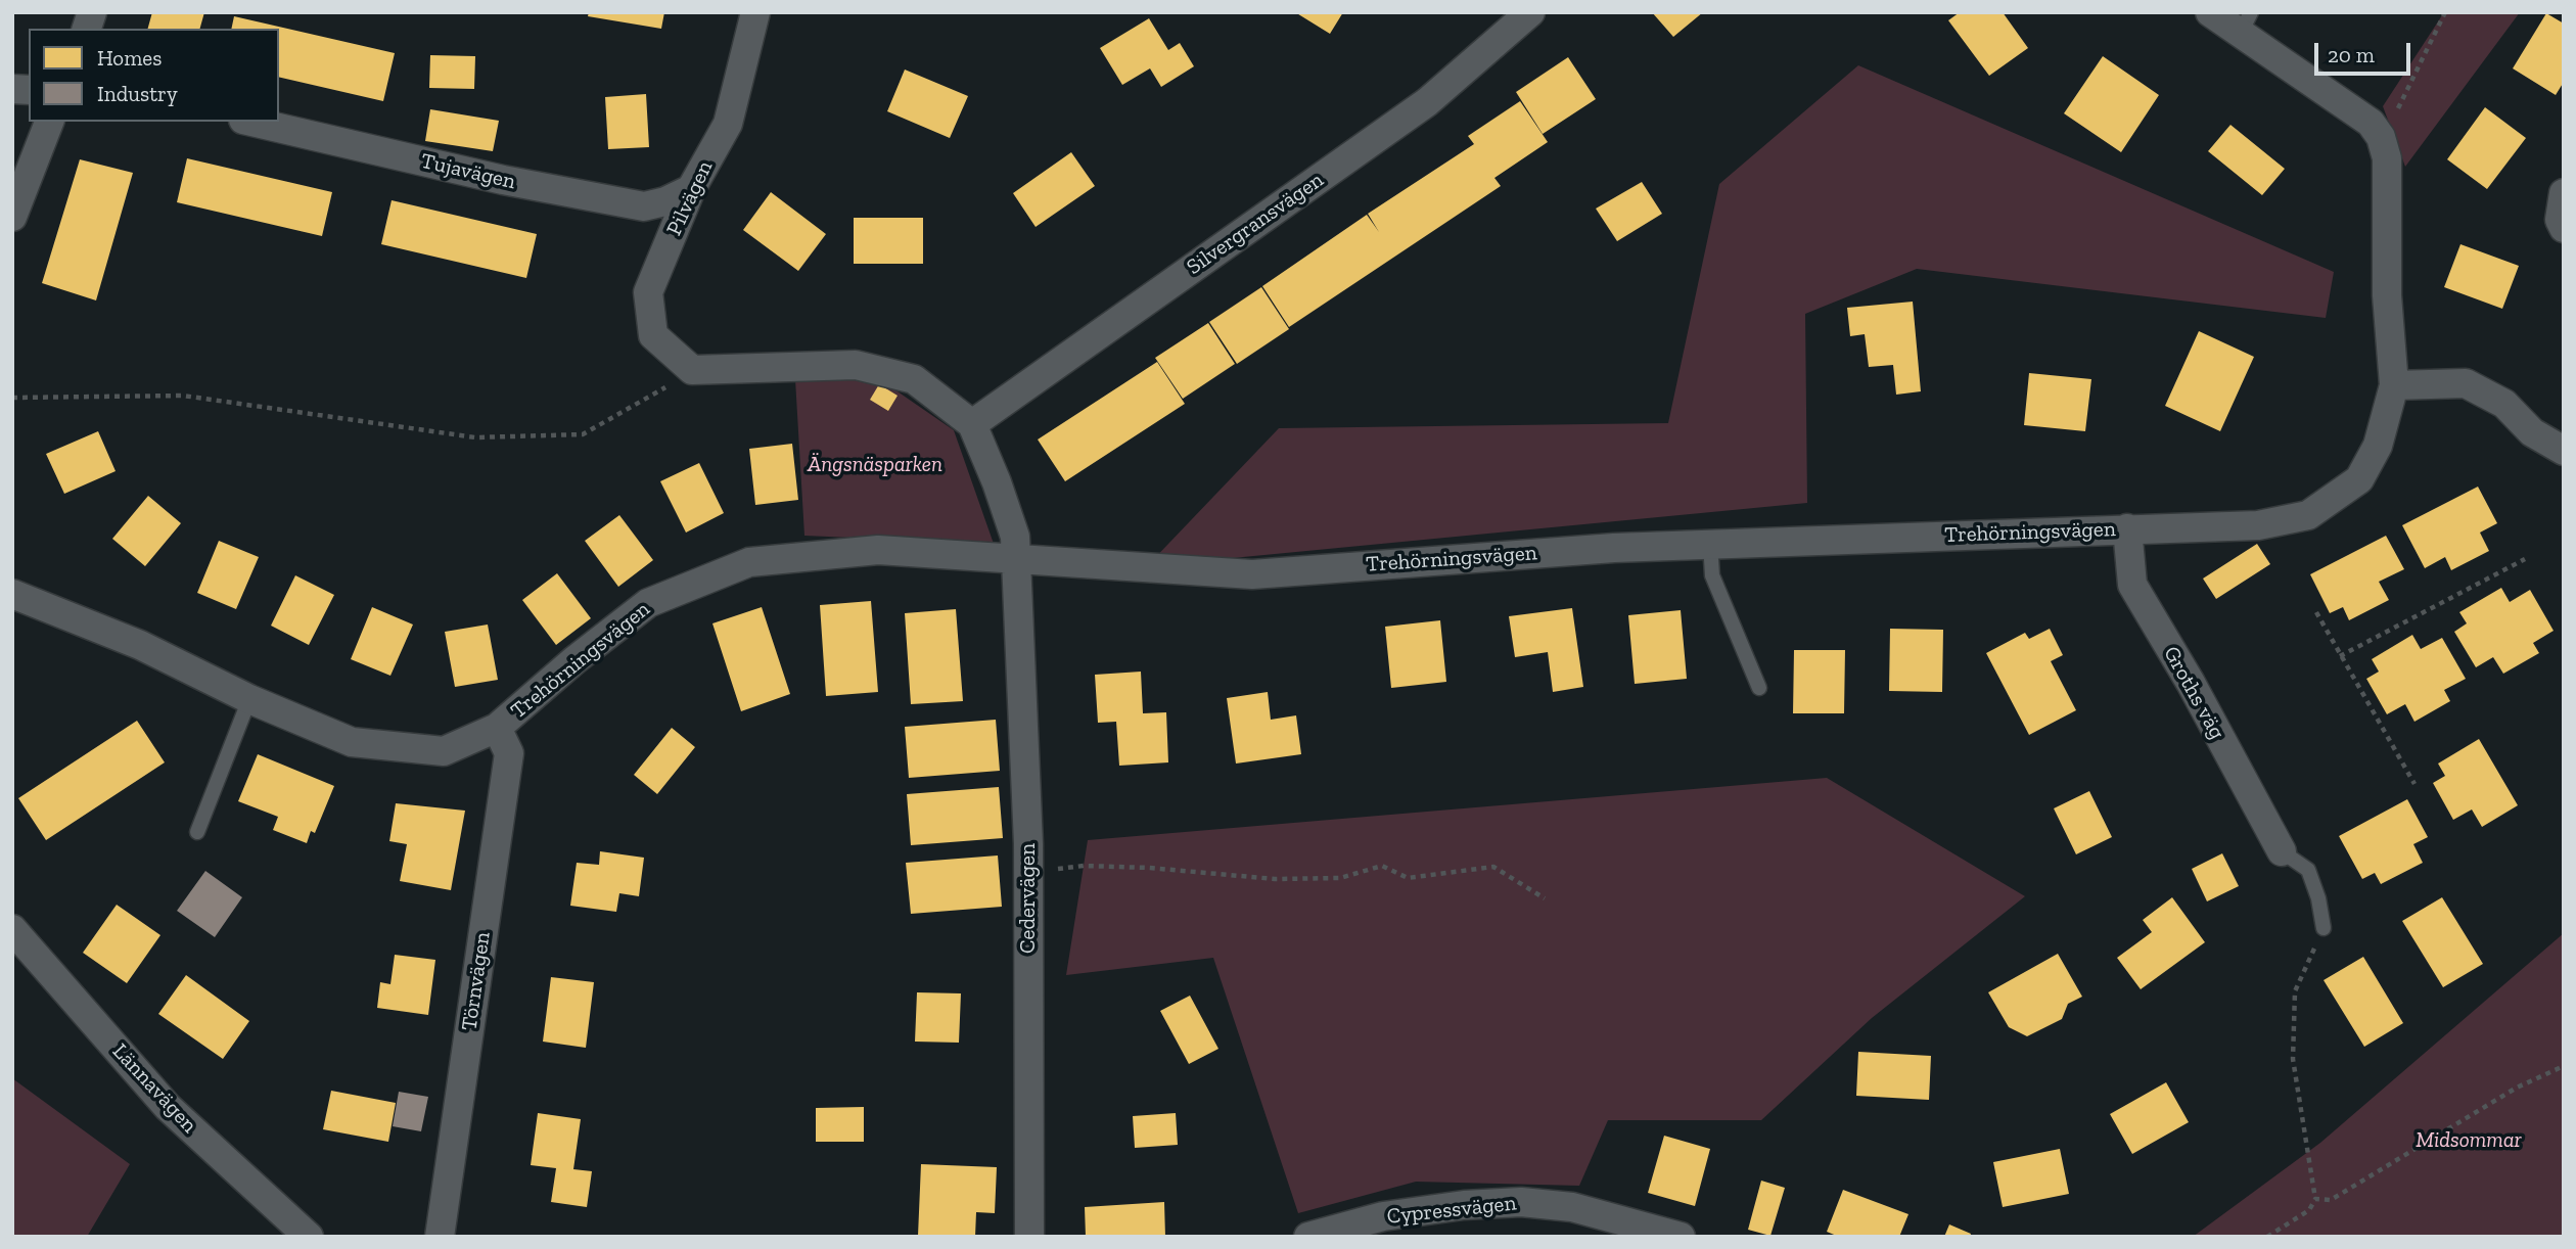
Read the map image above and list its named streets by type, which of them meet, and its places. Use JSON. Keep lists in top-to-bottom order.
{
  "streets": {
    "street": [
      "Tujavägen",
      "Pilvägen",
      "Silvergransvägen",
      "Trehörningsvägen",
      "Groths väg",
      "Cedervägen",
      "Törnvägen",
      "Lännavägen",
      "Cypressvägen"
    ]
  },
  "crossings": [
    ["Tujavägen", "Pilvägen"],
    ["Trehörningsvägen", "Groths väg"],
    ["Trehörningsvägen", "Cedervägen"],
    ["Trehörningsvägen", "Törnvägen"]
  ],
  "parks": ["Ängsnäsparken", "Midsommar"],
  "legend": ["Homes", "Industry"],
  "scale_bar": "20 m"
}
